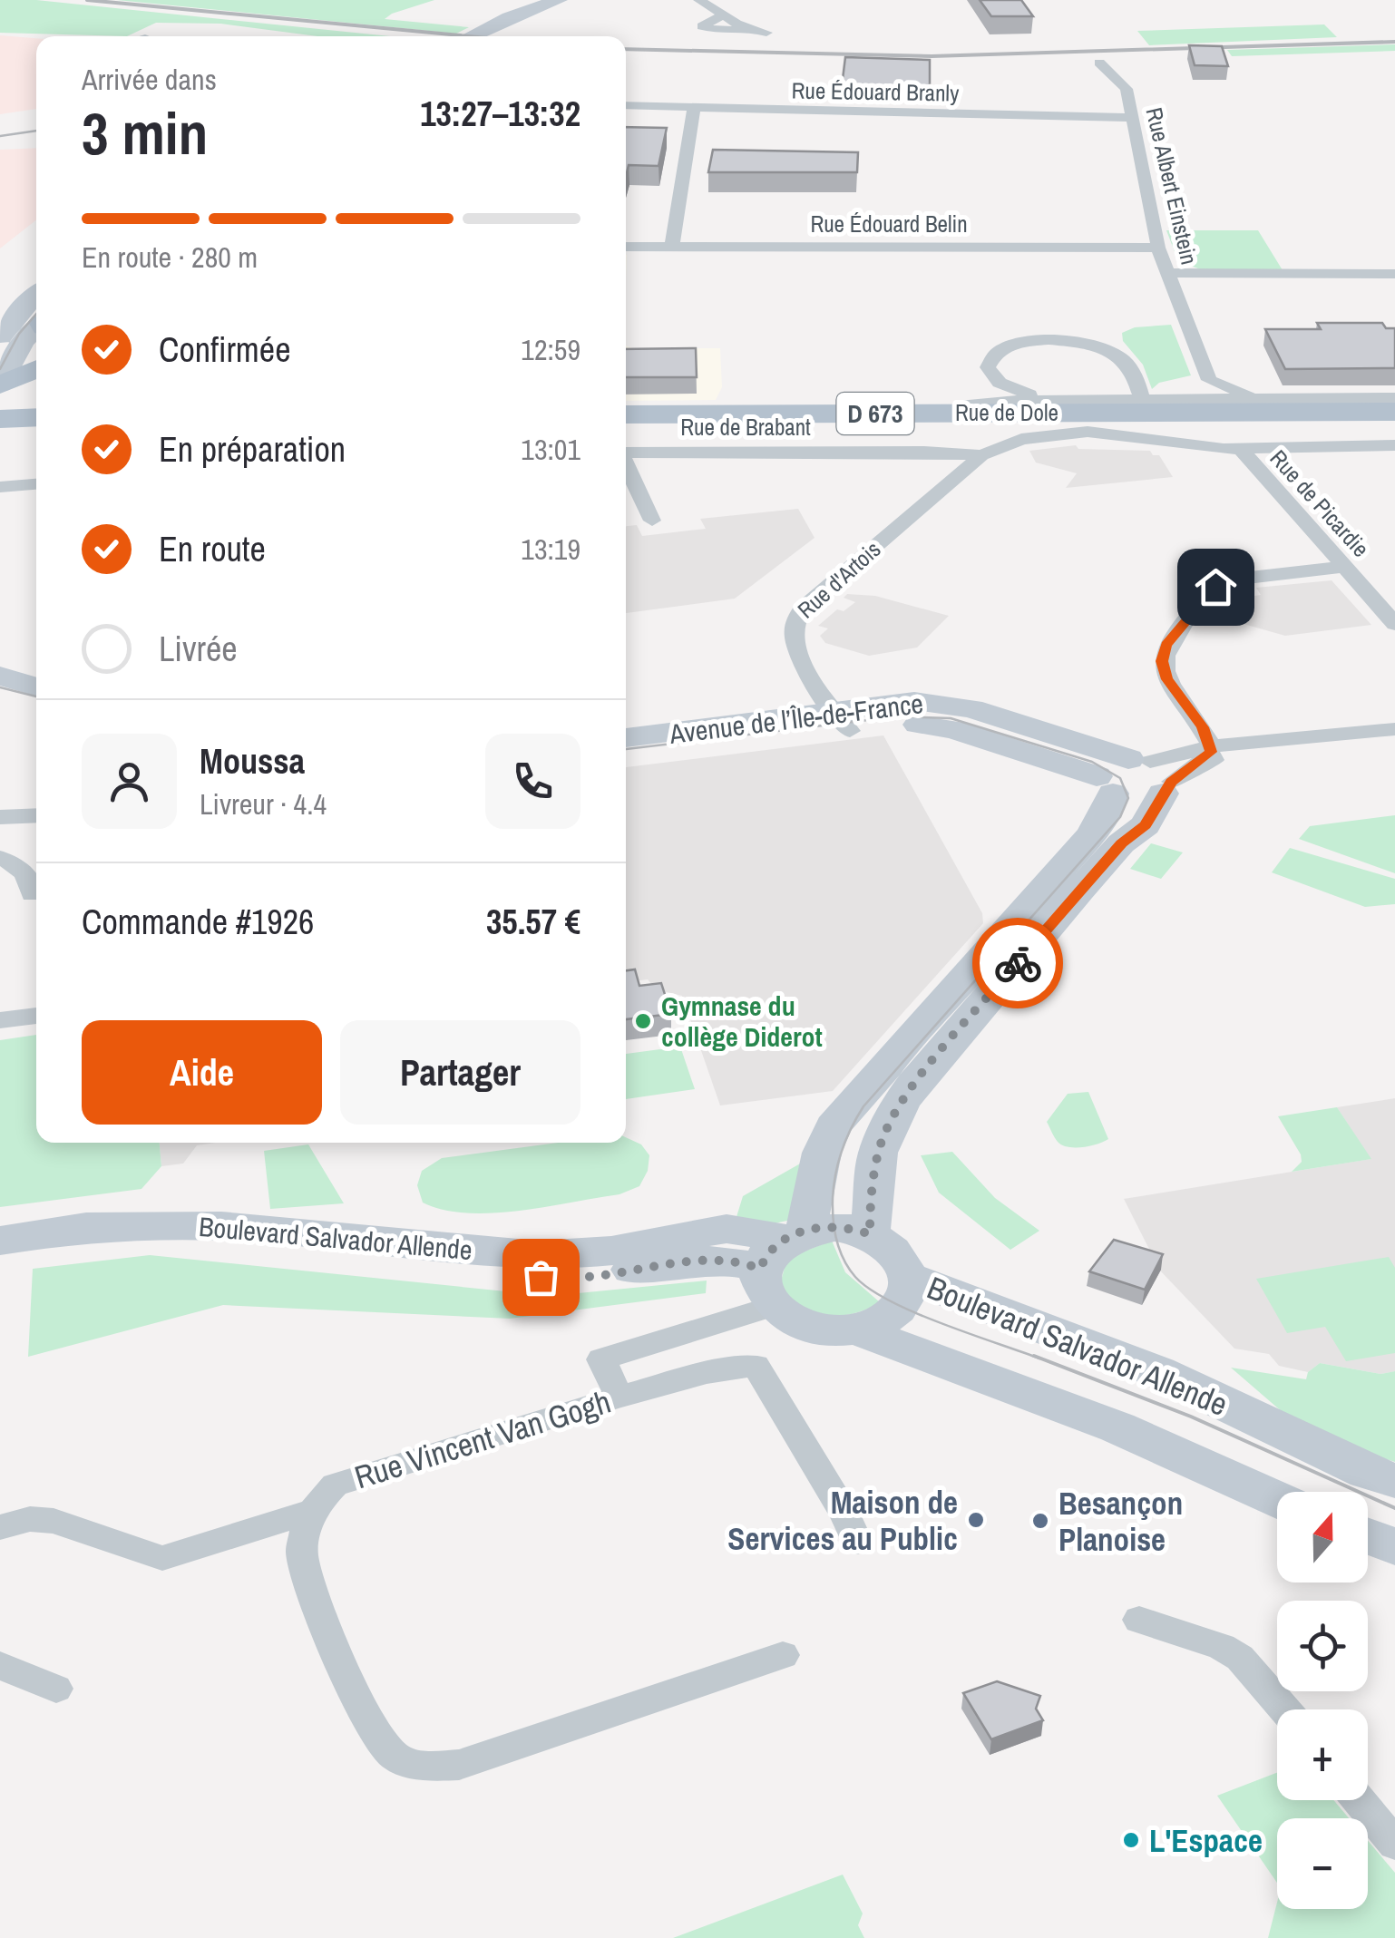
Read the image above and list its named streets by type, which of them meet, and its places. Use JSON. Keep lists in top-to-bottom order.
{
  "streets": {
    "main road": ["Rue de Dole", "D 673"],
    "street": [
      "Rue Édouard Branly",
      "Rue Albert Einstein",
      "Rue Édouard Belin",
      "Rue de Brabant",
      "Rue de Picardie",
      "Rue d'Artois",
      "Avenue de l’Île-de-France",
      "Boulevard Salvador Allende",
      "Rue Vincent Van Gogh"
    ]
  },
  "crossings": [
    ["Rue Édouard Branly", "Rue Albert Einstein"],
    ["Rue Albert Einstein", "Rue Édouard Belin"],
    ["Rue de Dole", "Rue de Picardie"],
    ["Rue de Brabant", "Rue de Picardie"],
    ["Rue de Brabant", "Rue d'Artois"],
    ["Rue de Picardie", "Rue d'Artois"],
    ["Rue d'Artois", "Avenue de l’Île-de-France"]
  ],
  "places": [
    "Gymnase du collège Diderot",
    "Maison de Services au Public",
    "Besançon Planoise",
    "L'Espace"
  ],
  "north": "top",
  "page": {
    "heading": ["3 min", "Arrivée dans", "13:27–13:32"],
    "panel": [
      "Moussa",
      "Livreur · 4.4",
      "Commande #1926",
      "35.57 €"
    ],
    "bar": "En route · 280 m",
    "list": [
      ["Confirmée", "12:59"],
      ["En préparation", "13:01"],
      ["En route", "13:19"],
      "Livrée"
    ],
    "buttons": ["Aide", "Partager"],
    "map_buttons": ["+", "−"]
  }
}
